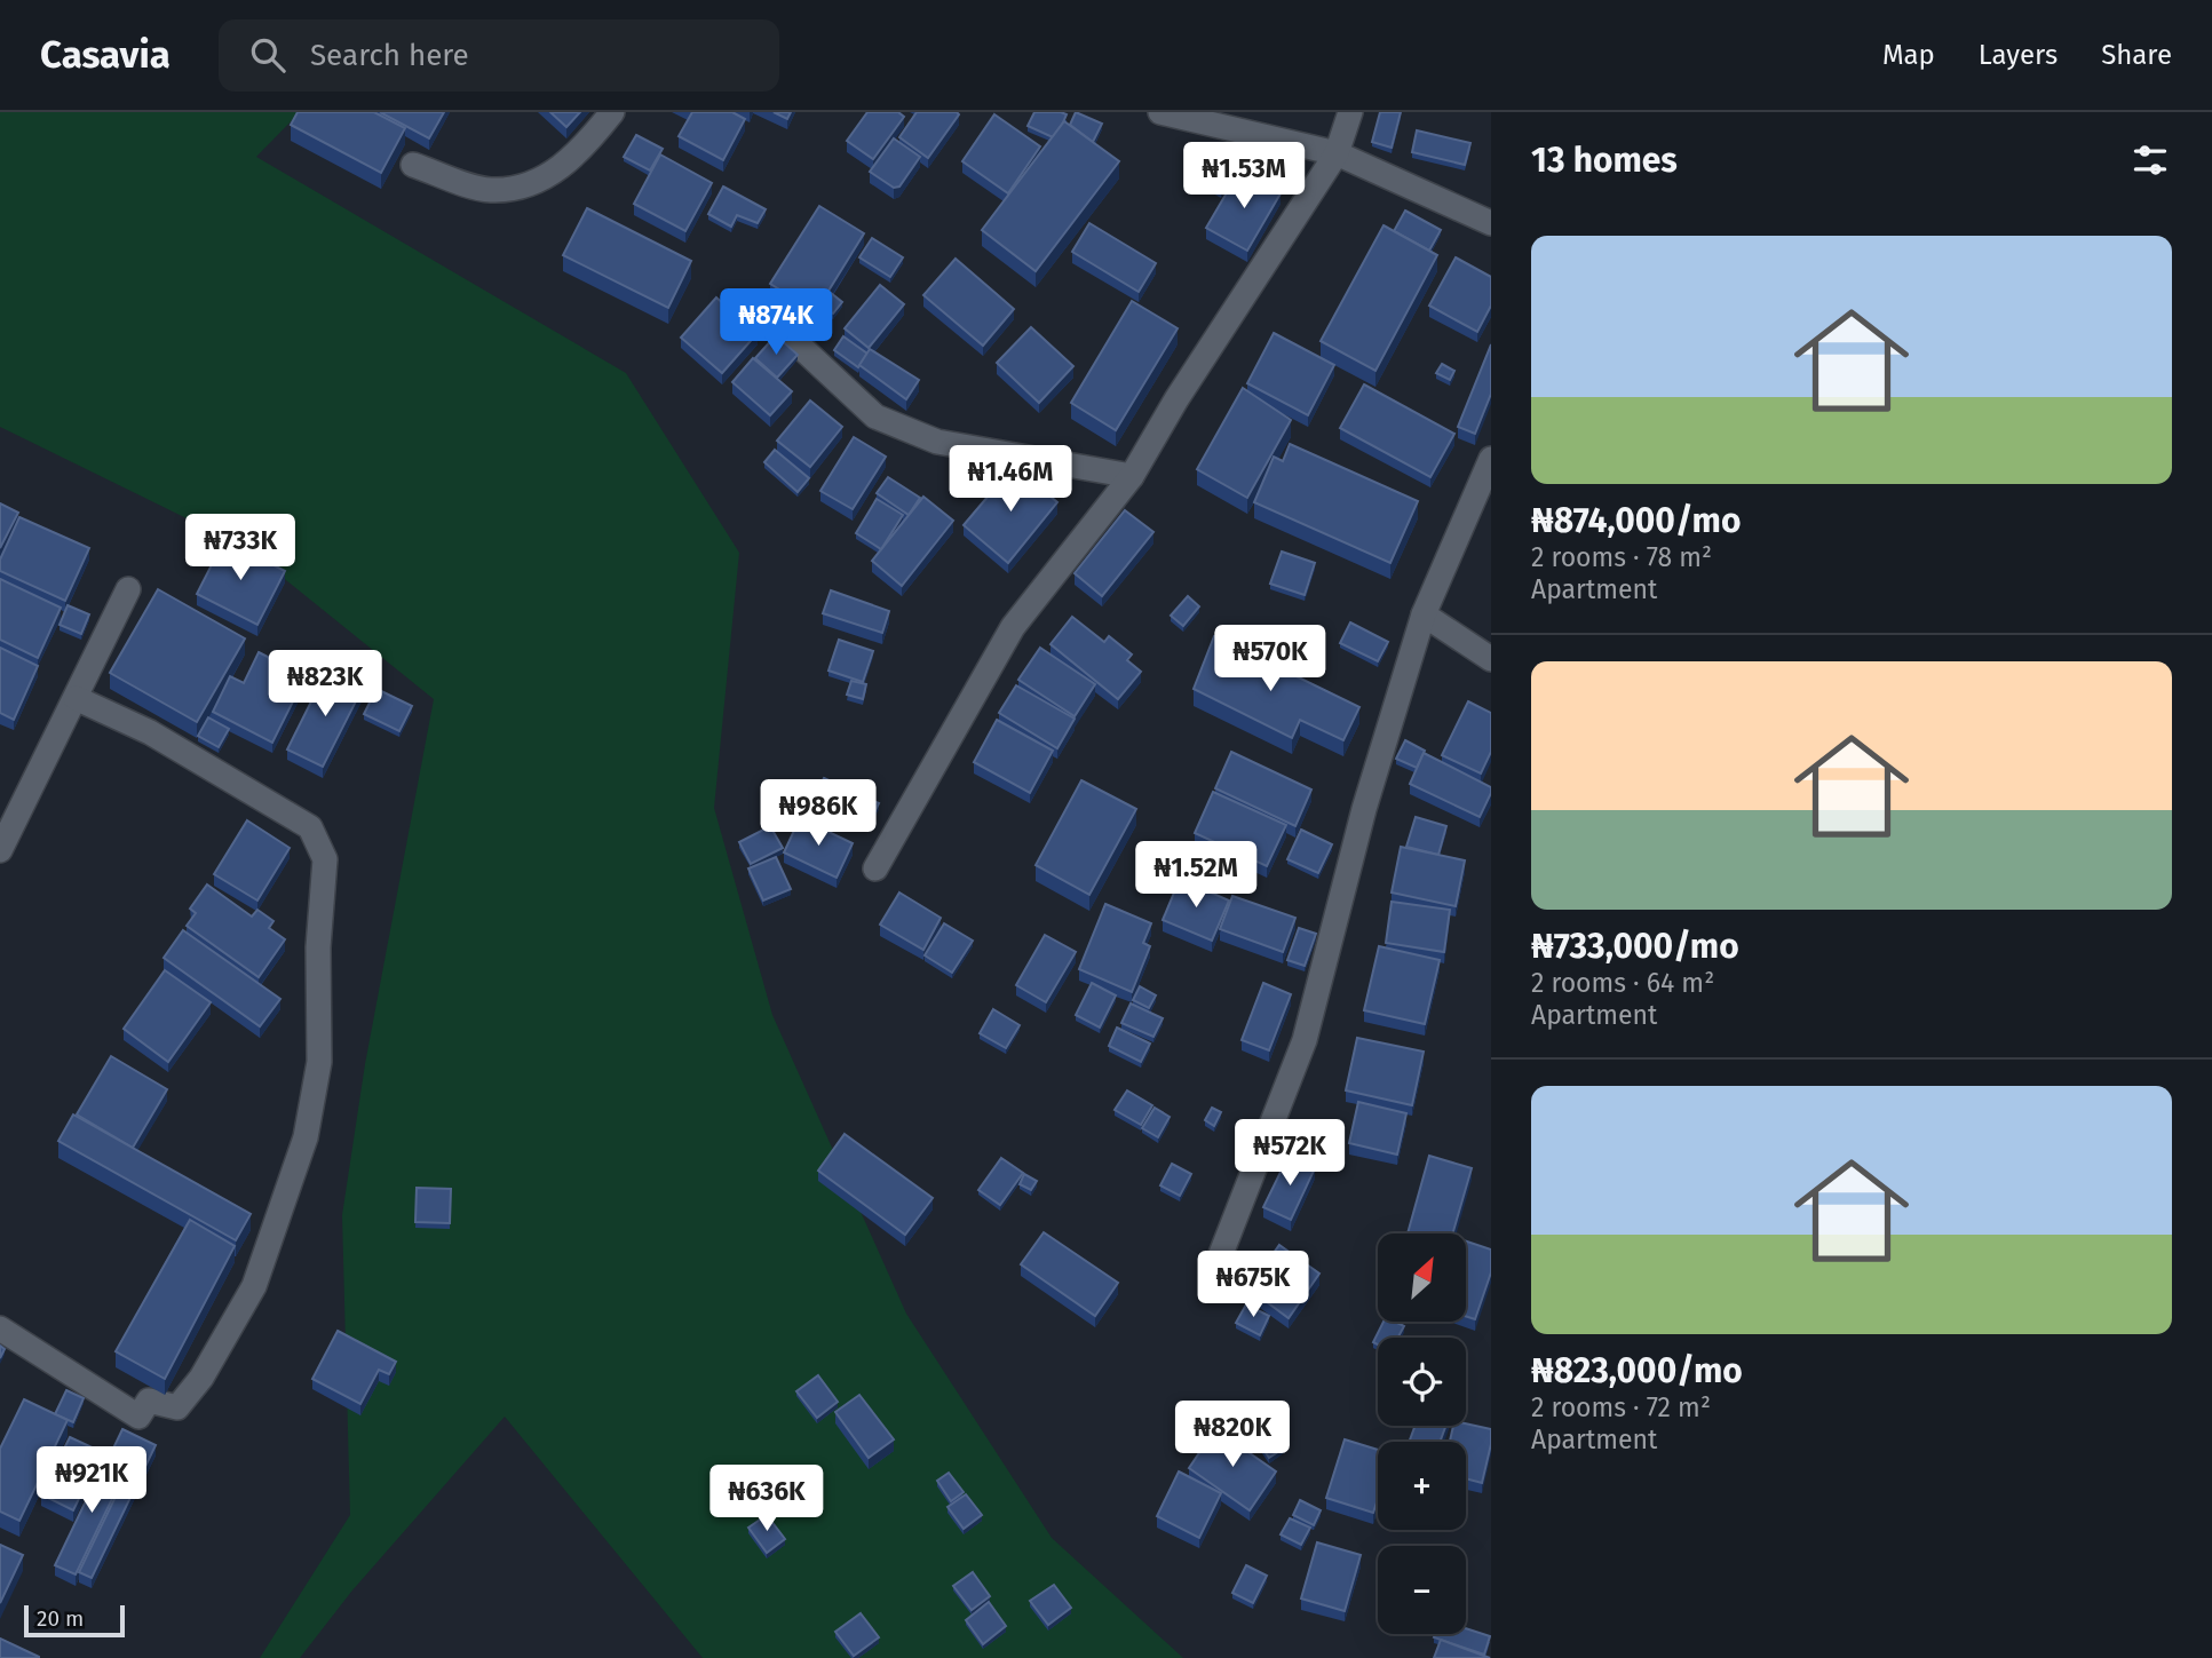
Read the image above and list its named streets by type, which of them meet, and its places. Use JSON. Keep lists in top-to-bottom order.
{
  "scale_bar": "20 m",
  "north": "top right",
  "page": {
    "header": "Casavia",
    "search": "Search here",
    "nav": ["Map", "Layers", "Share"],
    "heading": "13 homes",
    "price": [
      "₦1.53M",
      "₦874K",
      "₦1.46M",
      "₦733K",
      "₦570K",
      "₦823K",
      "₦986K",
      "₦1.52M",
      "₦572K",
      "₦675K",
      "₦820K",
      "₦921K",
      "₦636K"
    ],
    "list": [
      {
        "name": "₦874,000/mo",
        "note": "2 rooms · 78 m² · Apartment"
      },
      {
        "name": "₦733,000/mo",
        "note": "2 rooms · 64 m² · Apartment"
      },
      {
        "name": "₦823,000/mo",
        "note": "2 rooms · 72 m² · Apartment"
      }
    ],
    "map_buttons": ["+", "−"],
    "scale": "20 m"
  }
}
